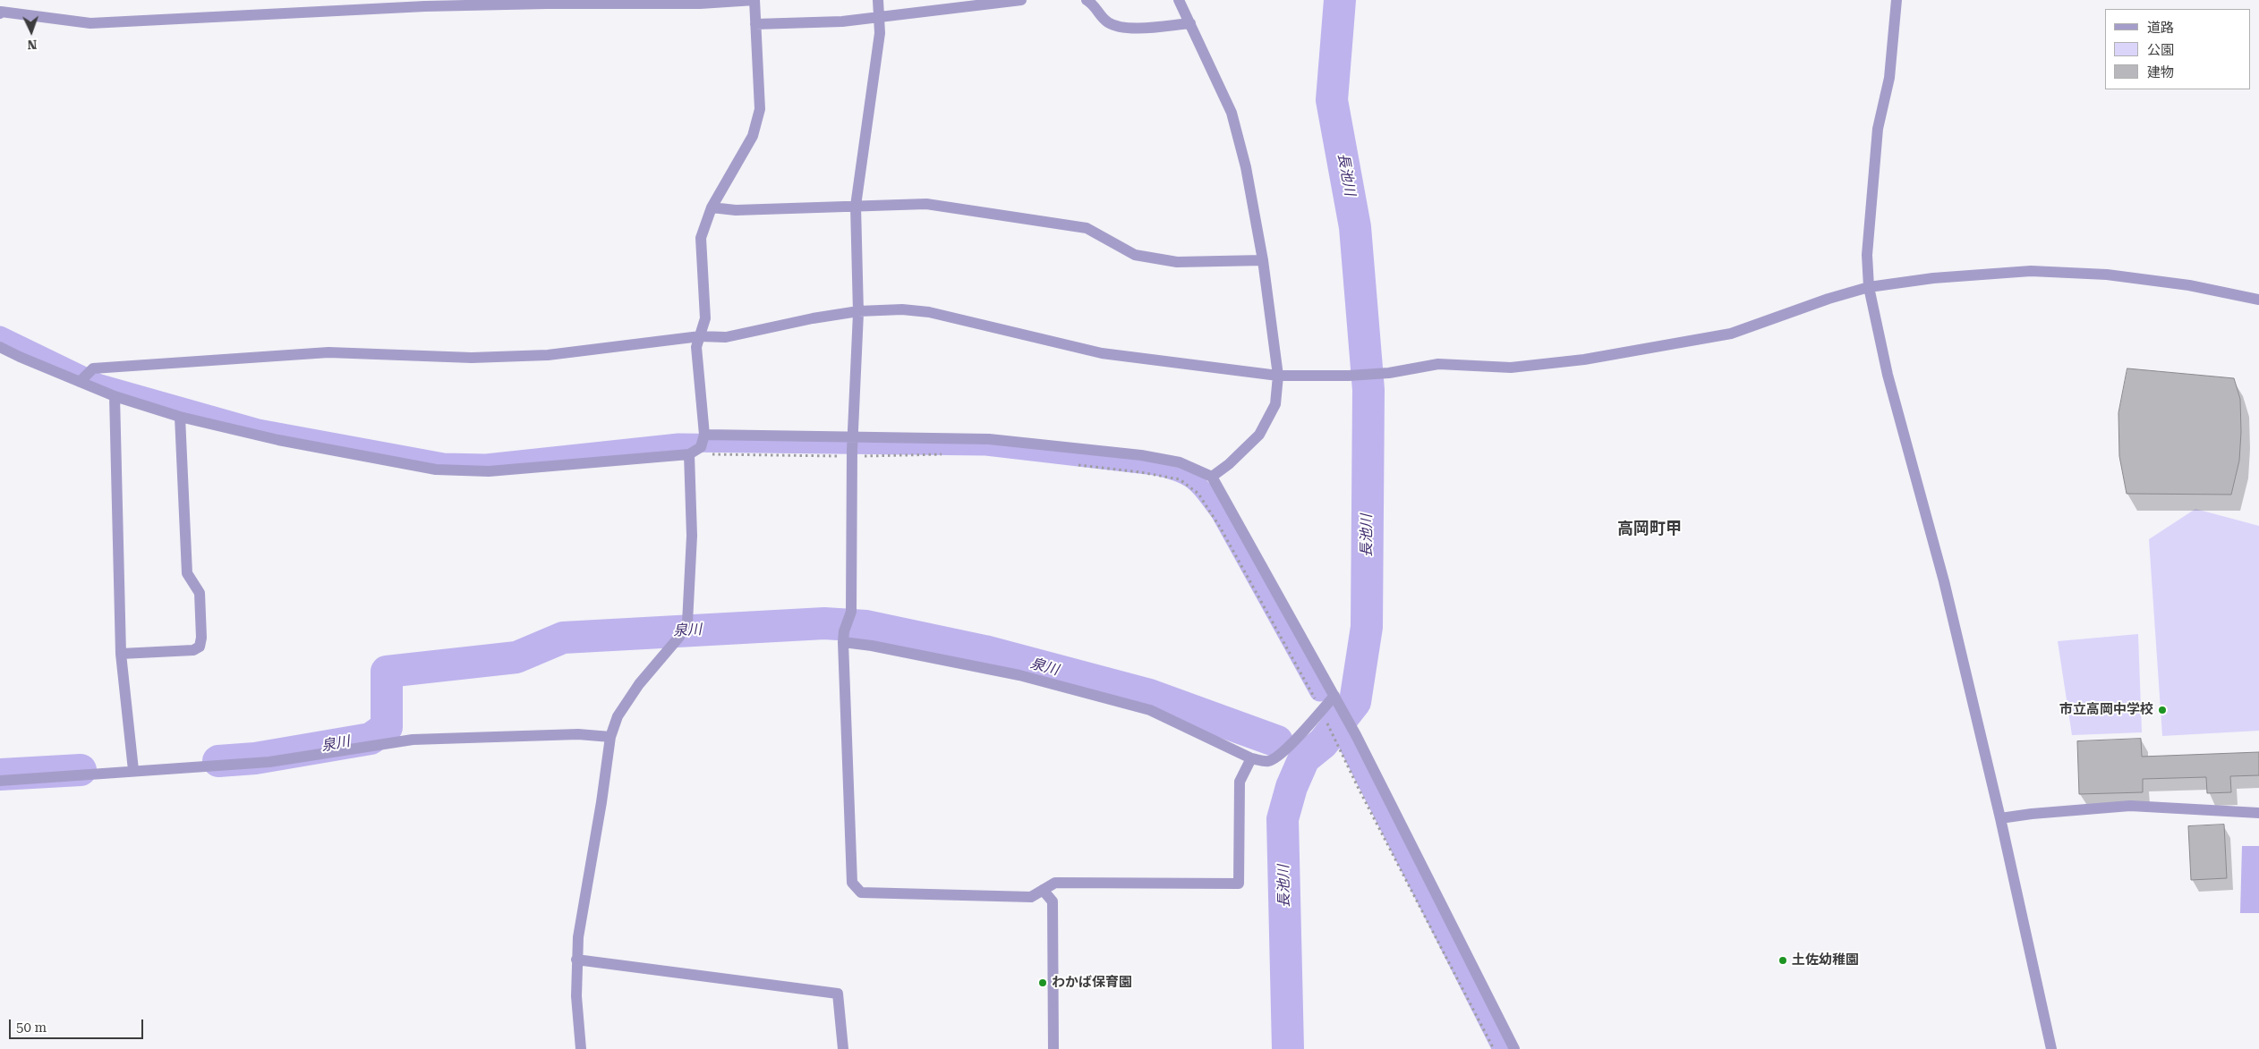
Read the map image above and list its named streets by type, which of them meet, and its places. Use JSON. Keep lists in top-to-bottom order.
{
  "districts": ["高岡町甲"],
  "water": ["長池川", "泉川"],
  "places": ["市立高岡中学校", "土佐幼稚園", "わかば保育園"],
  "legend": ["道路", "公園", "建物"],
  "scale_bar": "50 m",
  "north": "bottom"
}
